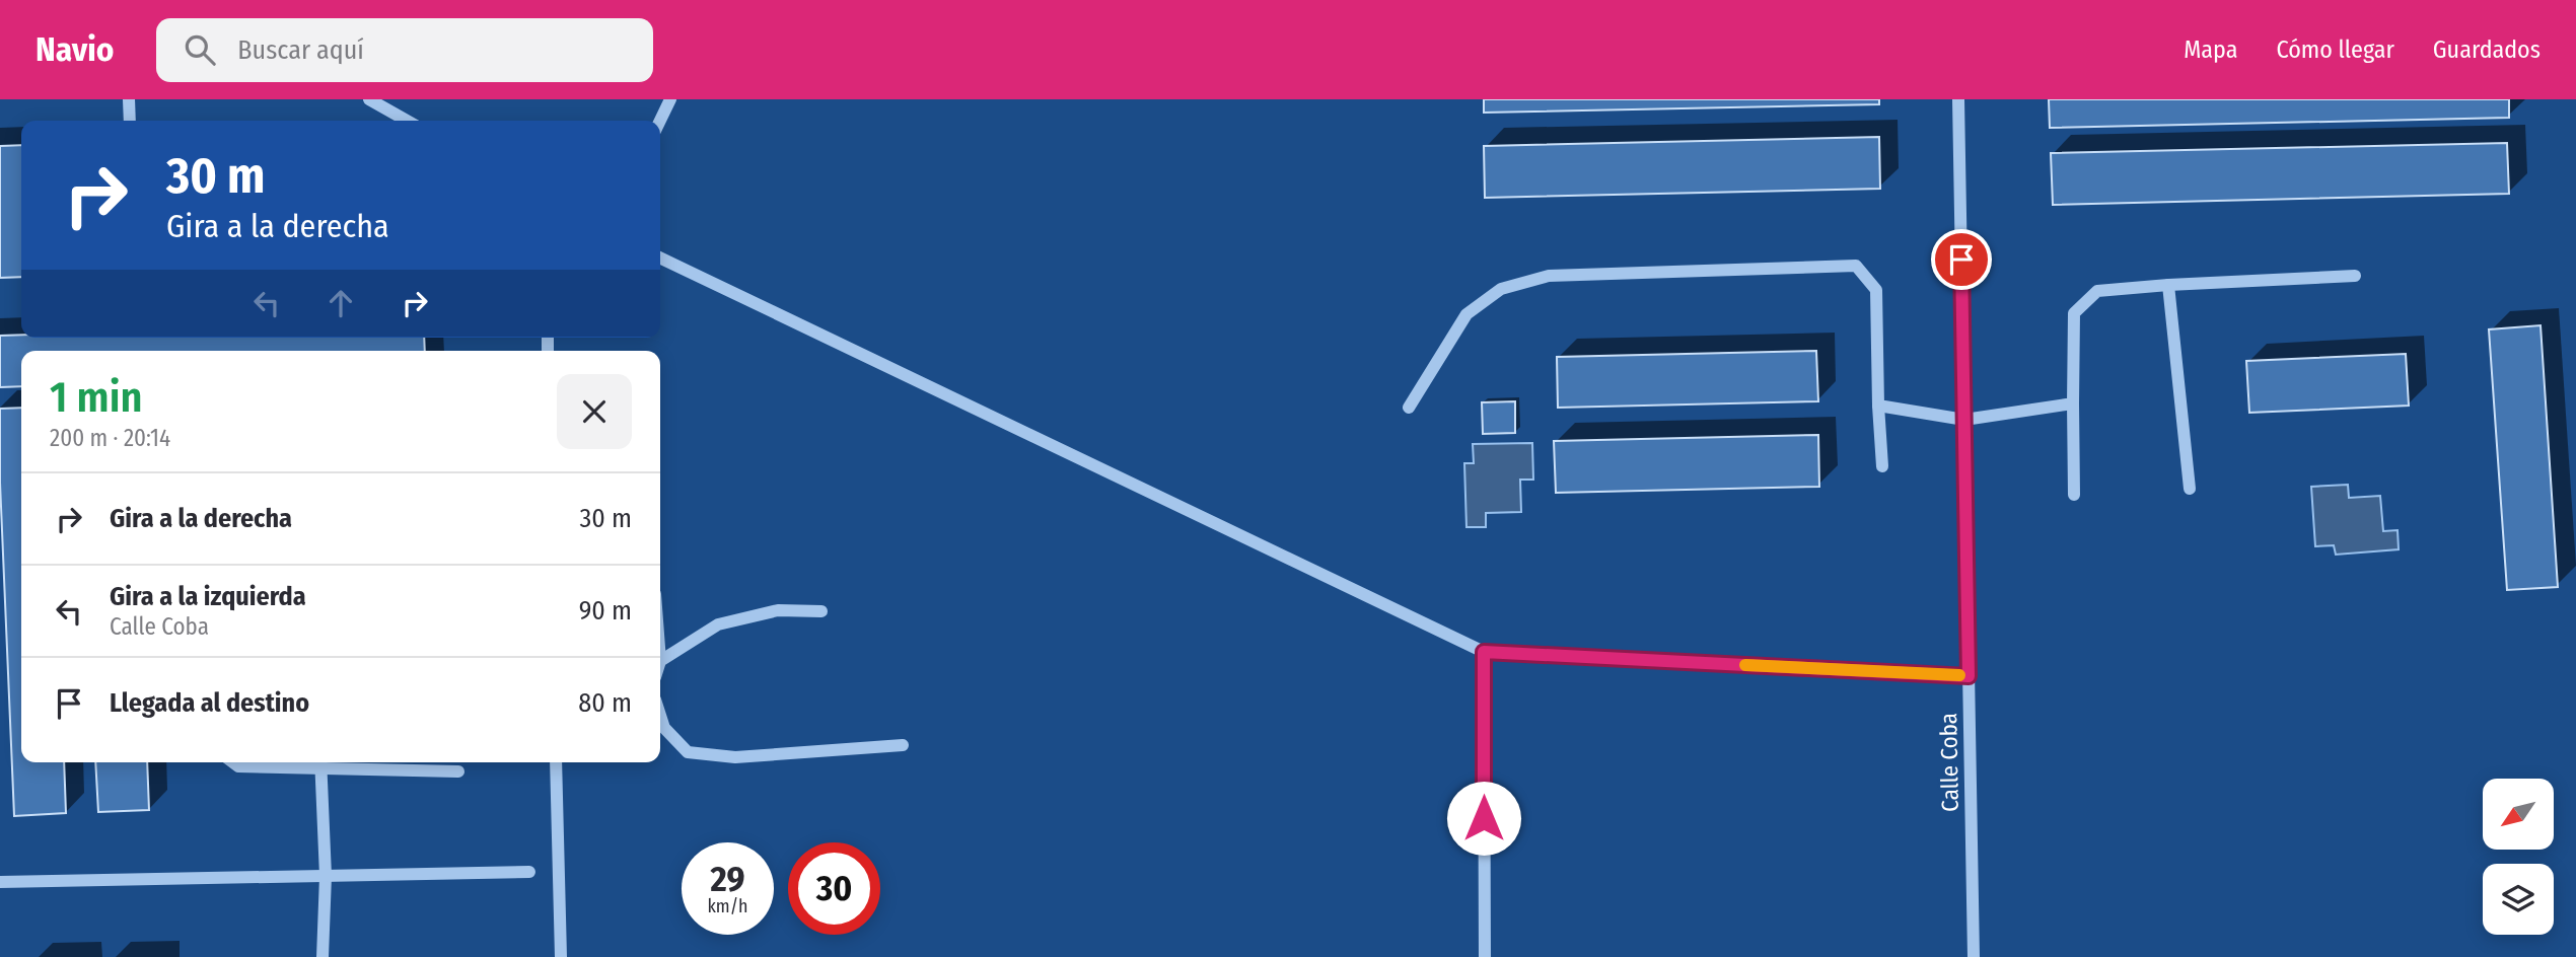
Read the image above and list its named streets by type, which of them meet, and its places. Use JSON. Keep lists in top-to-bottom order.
{
  "streets": {
    "street": ["Calle Coba"]
  },
  "north": "bottom left",
  "page": {
    "header": "Navio",
    "search": "Buscar aquí",
    "nav": ["Mapa", "Cómo llegar", "Guardados"],
    "turn": ["30 m", "Gira a la derecha"],
    "heading": ["1 min", "200 m · 20:14"],
    "list": [
      {
        "name": "Gira a la derecha",
        "value": "30 m"
      },
      {
        "name": "Gira a la izquierda",
        "note": "Calle Coba",
        "value": "90 m"
      },
      {
        "name": "Llegada al destino",
        "value": "80 m"
      }
    ],
    "speed": "29 km/h",
    "limit": "30"
  }
}
